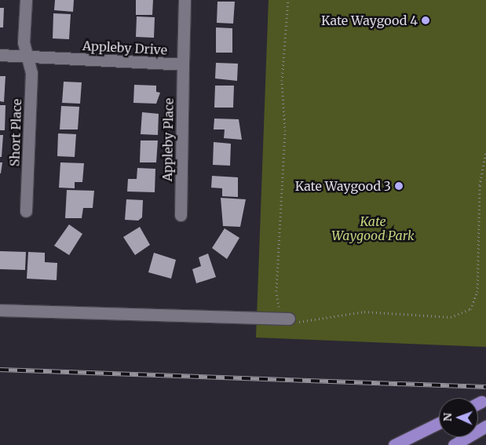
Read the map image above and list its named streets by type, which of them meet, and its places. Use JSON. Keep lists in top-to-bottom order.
{
  "streets": {
    "street": ["Appleby Drive", "Short Place", "Appleby Place"]
  },
  "crossings": [
    ["Appleby Drive", "Short Place"],
    ["Appleby Drive", "Appleby Place"]
  ],
  "parks": ["Kate Waygood Park"],
  "places": ["Kate Waygood 4", "Kate Waygood 3"],
  "north": "left"
}
